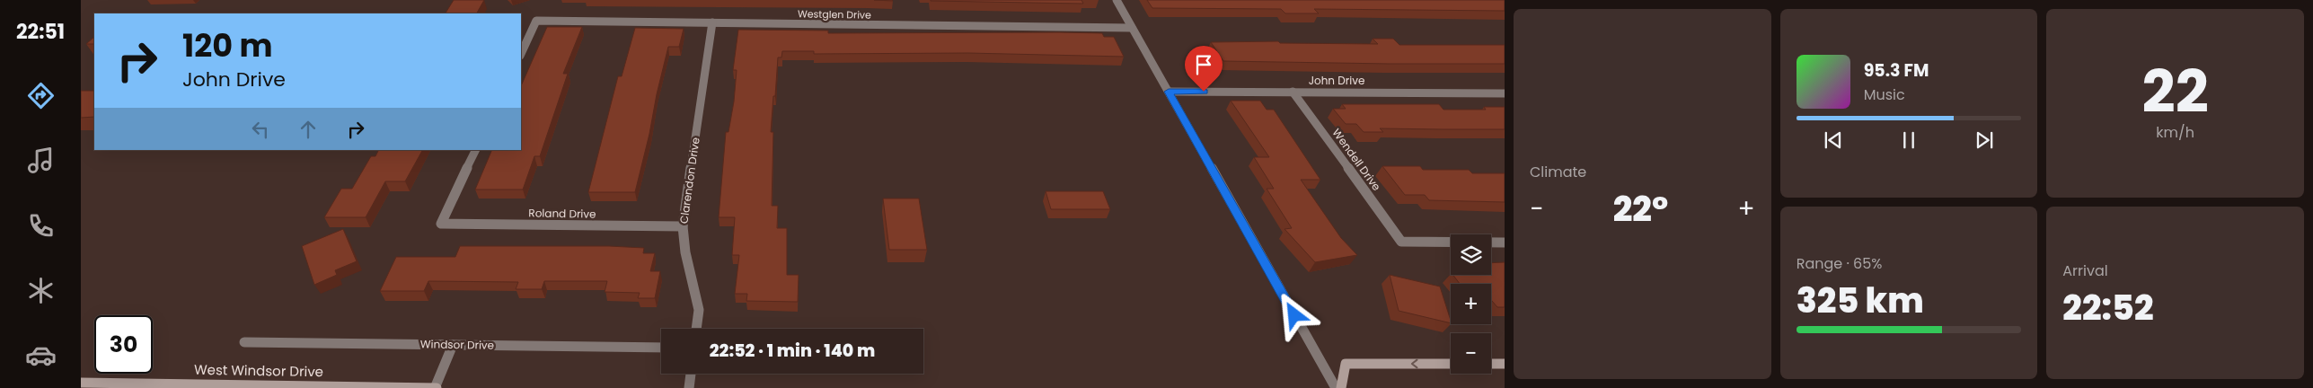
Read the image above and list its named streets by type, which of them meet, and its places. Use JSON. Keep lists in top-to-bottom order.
{
  "streets": {
    "street": [
      "Westglen Drive",
      "John Drive",
      "Wendell Drive",
      "Clarendon Drive",
      "Roland Drive",
      "Windsor Drive",
      "West Windsor Drive"
    ]
  },
  "crossings": [
    ["Westglen Drive", "Clarendon Drive"],
    ["John Drive", "Wendell Drive"],
    ["Clarendon Drive", "Roland Drive"]
  ],
  "page": {
    "tabs": "22:51",
    "tile": [
      "Climate",
      ["22", "km/h"],
      ["Range · 65%", "325 km"],
      ["Arrival", "22:52"]
    ],
    "turn": ["120 m", "John Drive"],
    "song": ["95.3 FM", "Music"],
    "heat": ["−", "22°", "+"],
    "map_buttons": ["+", "−"],
    "limit": "30",
    "trip": "22:52 · 1 min · 140 m"
  }
}
